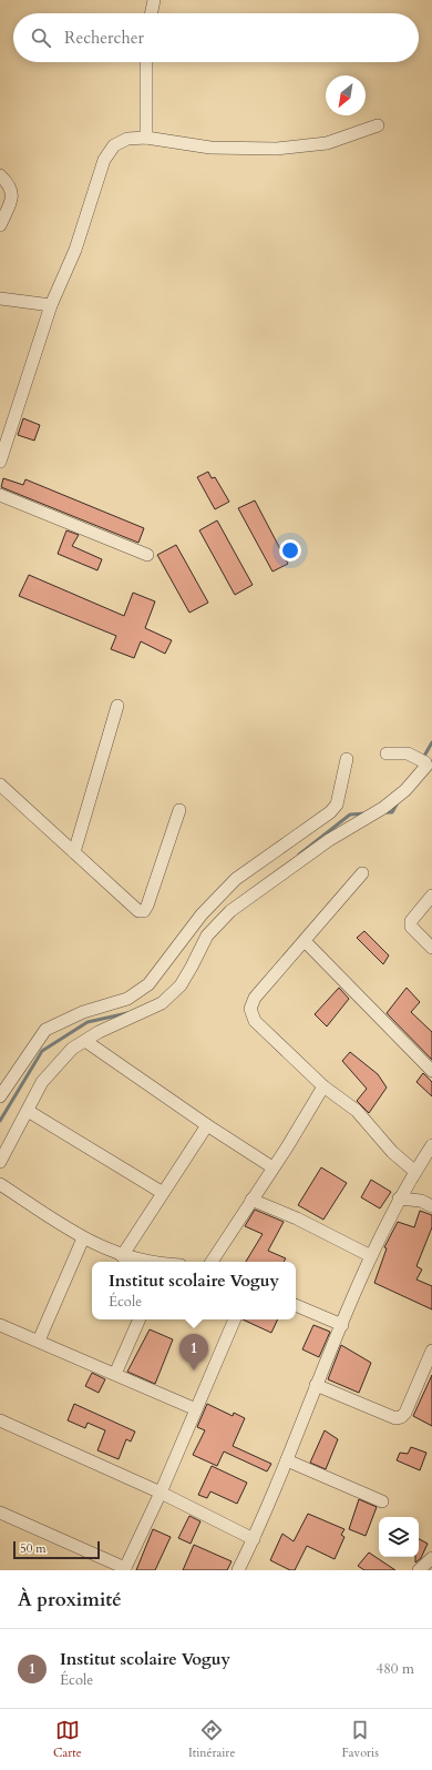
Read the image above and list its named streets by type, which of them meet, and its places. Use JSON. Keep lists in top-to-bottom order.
{
  "scale_bar": "50 m",
  "north": "bottom left",
  "page": {
    "search": "Rechercher",
    "popup": ["Institut scolaire Voguy", "École"],
    "pins": "1",
    "scale": "50 m",
    "heading": "À proximité",
    "list": [
      {
        "mark": "1",
        "name": "Institut scolaire Voguy",
        "note": "École",
        "value": "480 m"
      }
    ],
    "nav": ["Carte", "Itinéraire", "Favoris"]
  }
}
